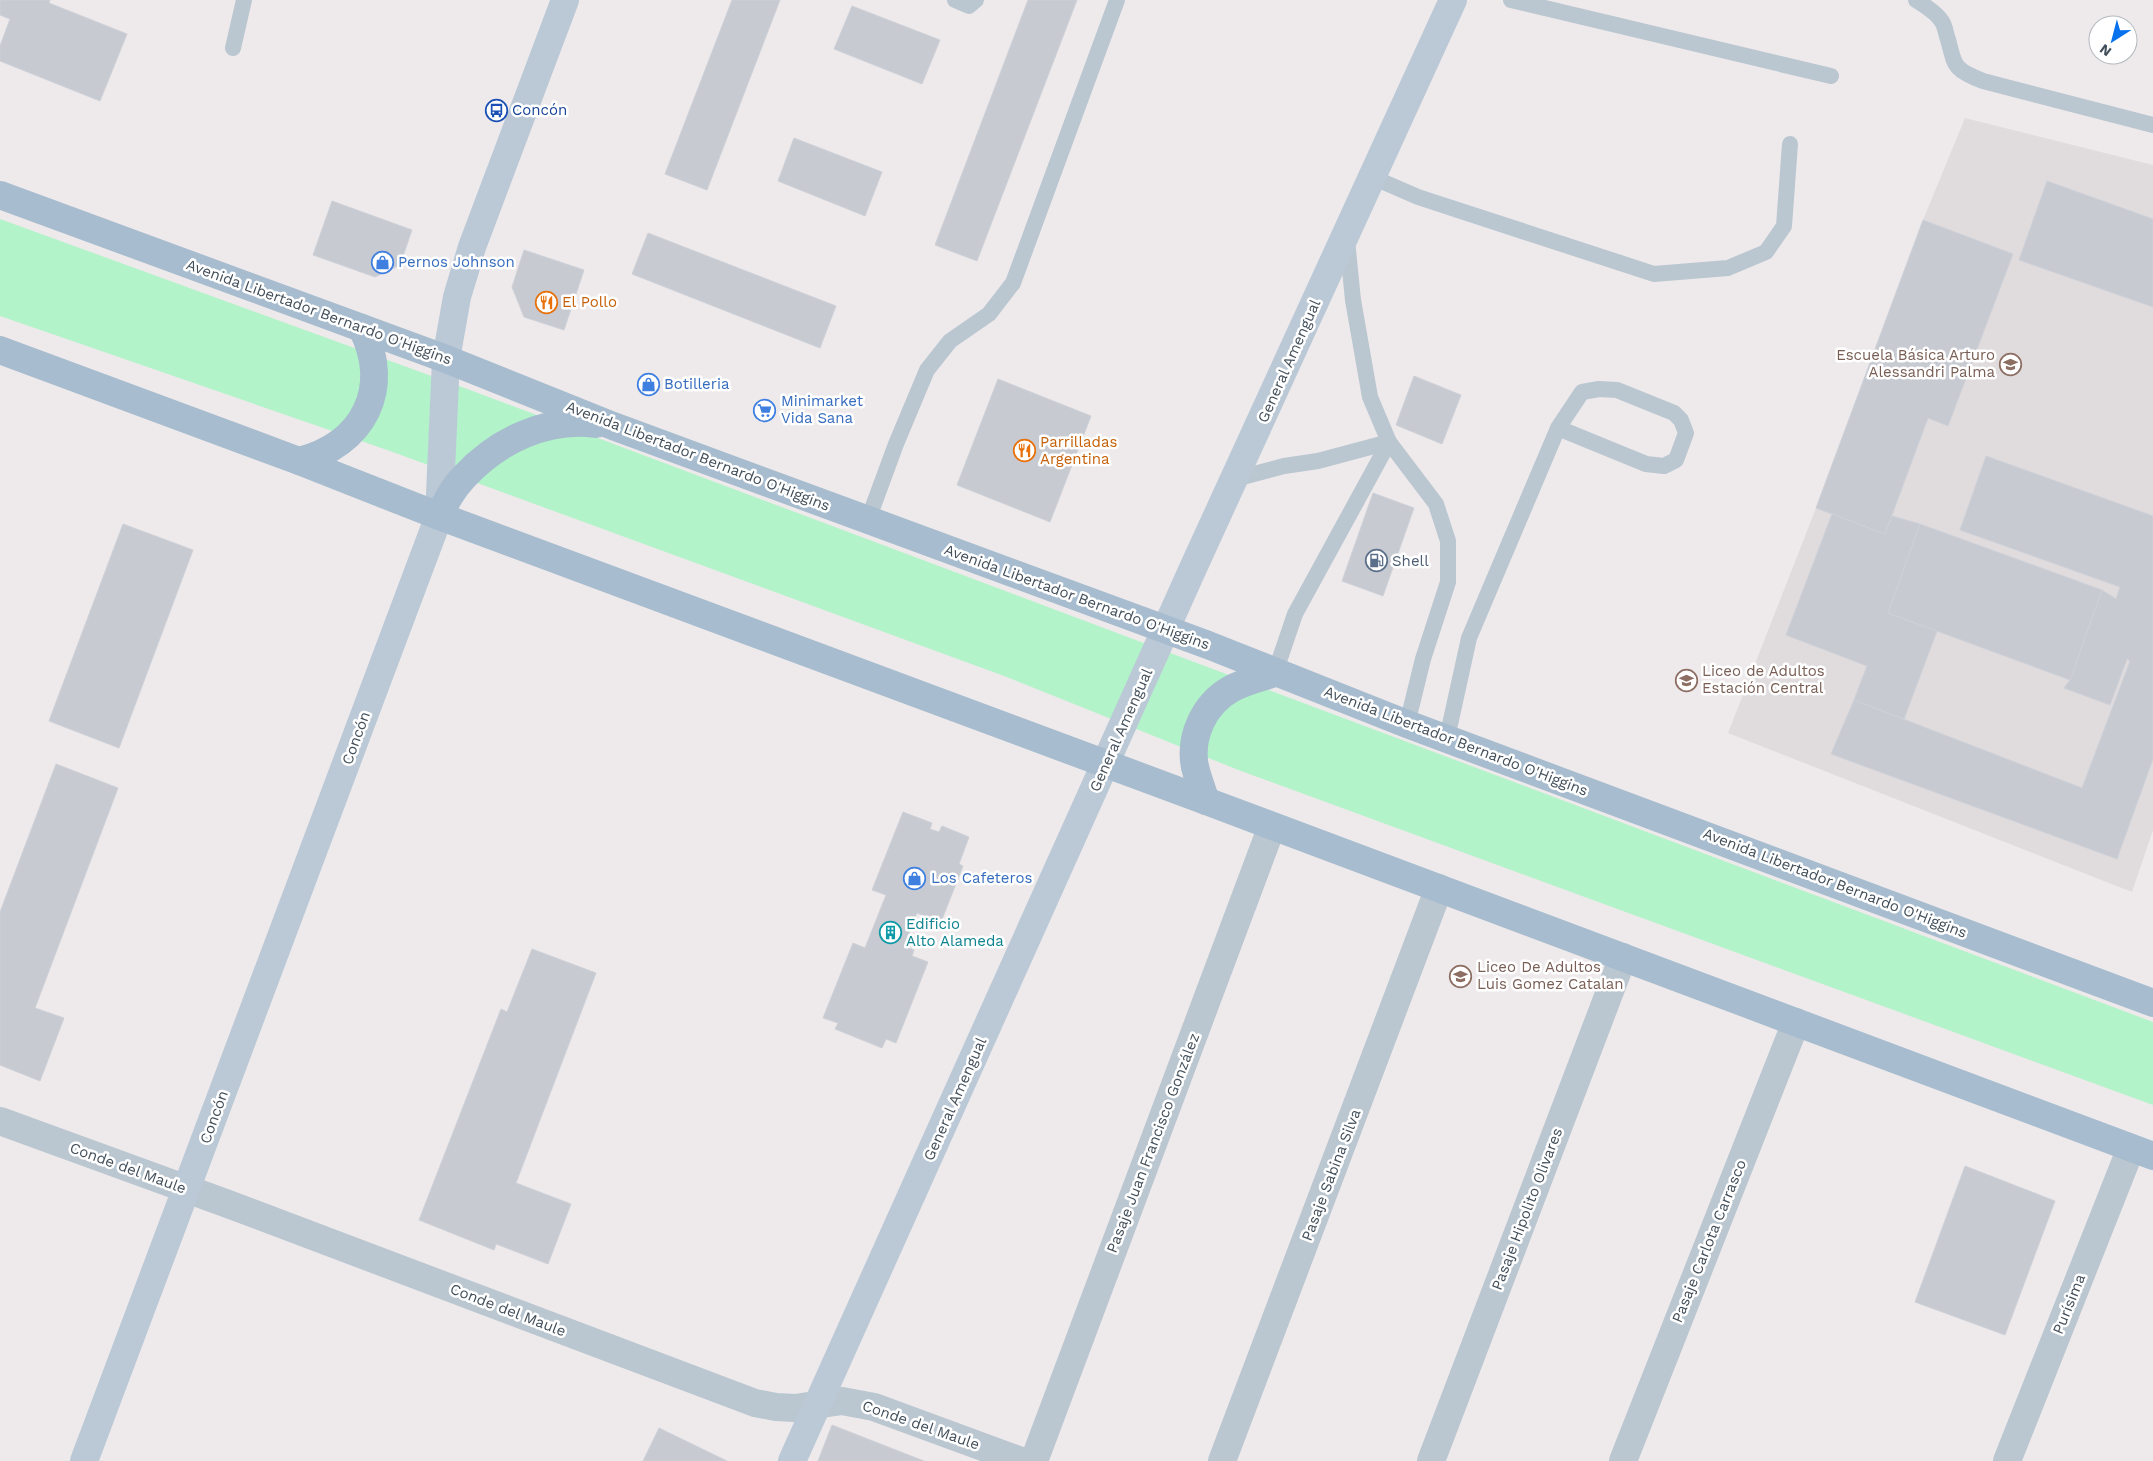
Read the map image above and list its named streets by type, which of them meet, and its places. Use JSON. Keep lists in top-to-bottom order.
{
  "streets": {
    "main road": ["Avenida Libertador Bernardo O'Higgins"],
    "street": [
      "General Amengual",
      "Concón",
      "Pasaje Juan Francisco González",
      "Conde del Maule",
      "Pasaje Sabina Silva",
      "Pasaje Hipolito Olivares",
      "Pasaje Carlota Carrasco",
      "Purísima"
    ]
  },
  "crossings": [
    ["Avenida Libertador Bernardo O'Higgins", "General Amengual"],
    ["Avenida Libertador Bernardo O'Higgins", "Concón"],
    ["General Amengual", "Conde del Maule"],
    ["Concón", "Conde del Maule"]
  ],
  "places": {
    "bus stop": ["Concón"],
    "shop": ["Pernos Johnson", "Botilleria", "Los Cafeteros"],
    "restaurant": ["El Pollo", "Parrilladas Argentina"],
    "school or university": ["Escuela Básica Arturo Alessandri Palma", "Liceo de Adultos Estación Central", "Liceo De Adultos Luis Gomez Catalan"],
    "supermarket": ["Minimarket Vida Sana"],
    "fuel station": ["Shell"],
    "building": ["Edificio Alto Alameda"]
  },
  "north": "bottom left"
}
